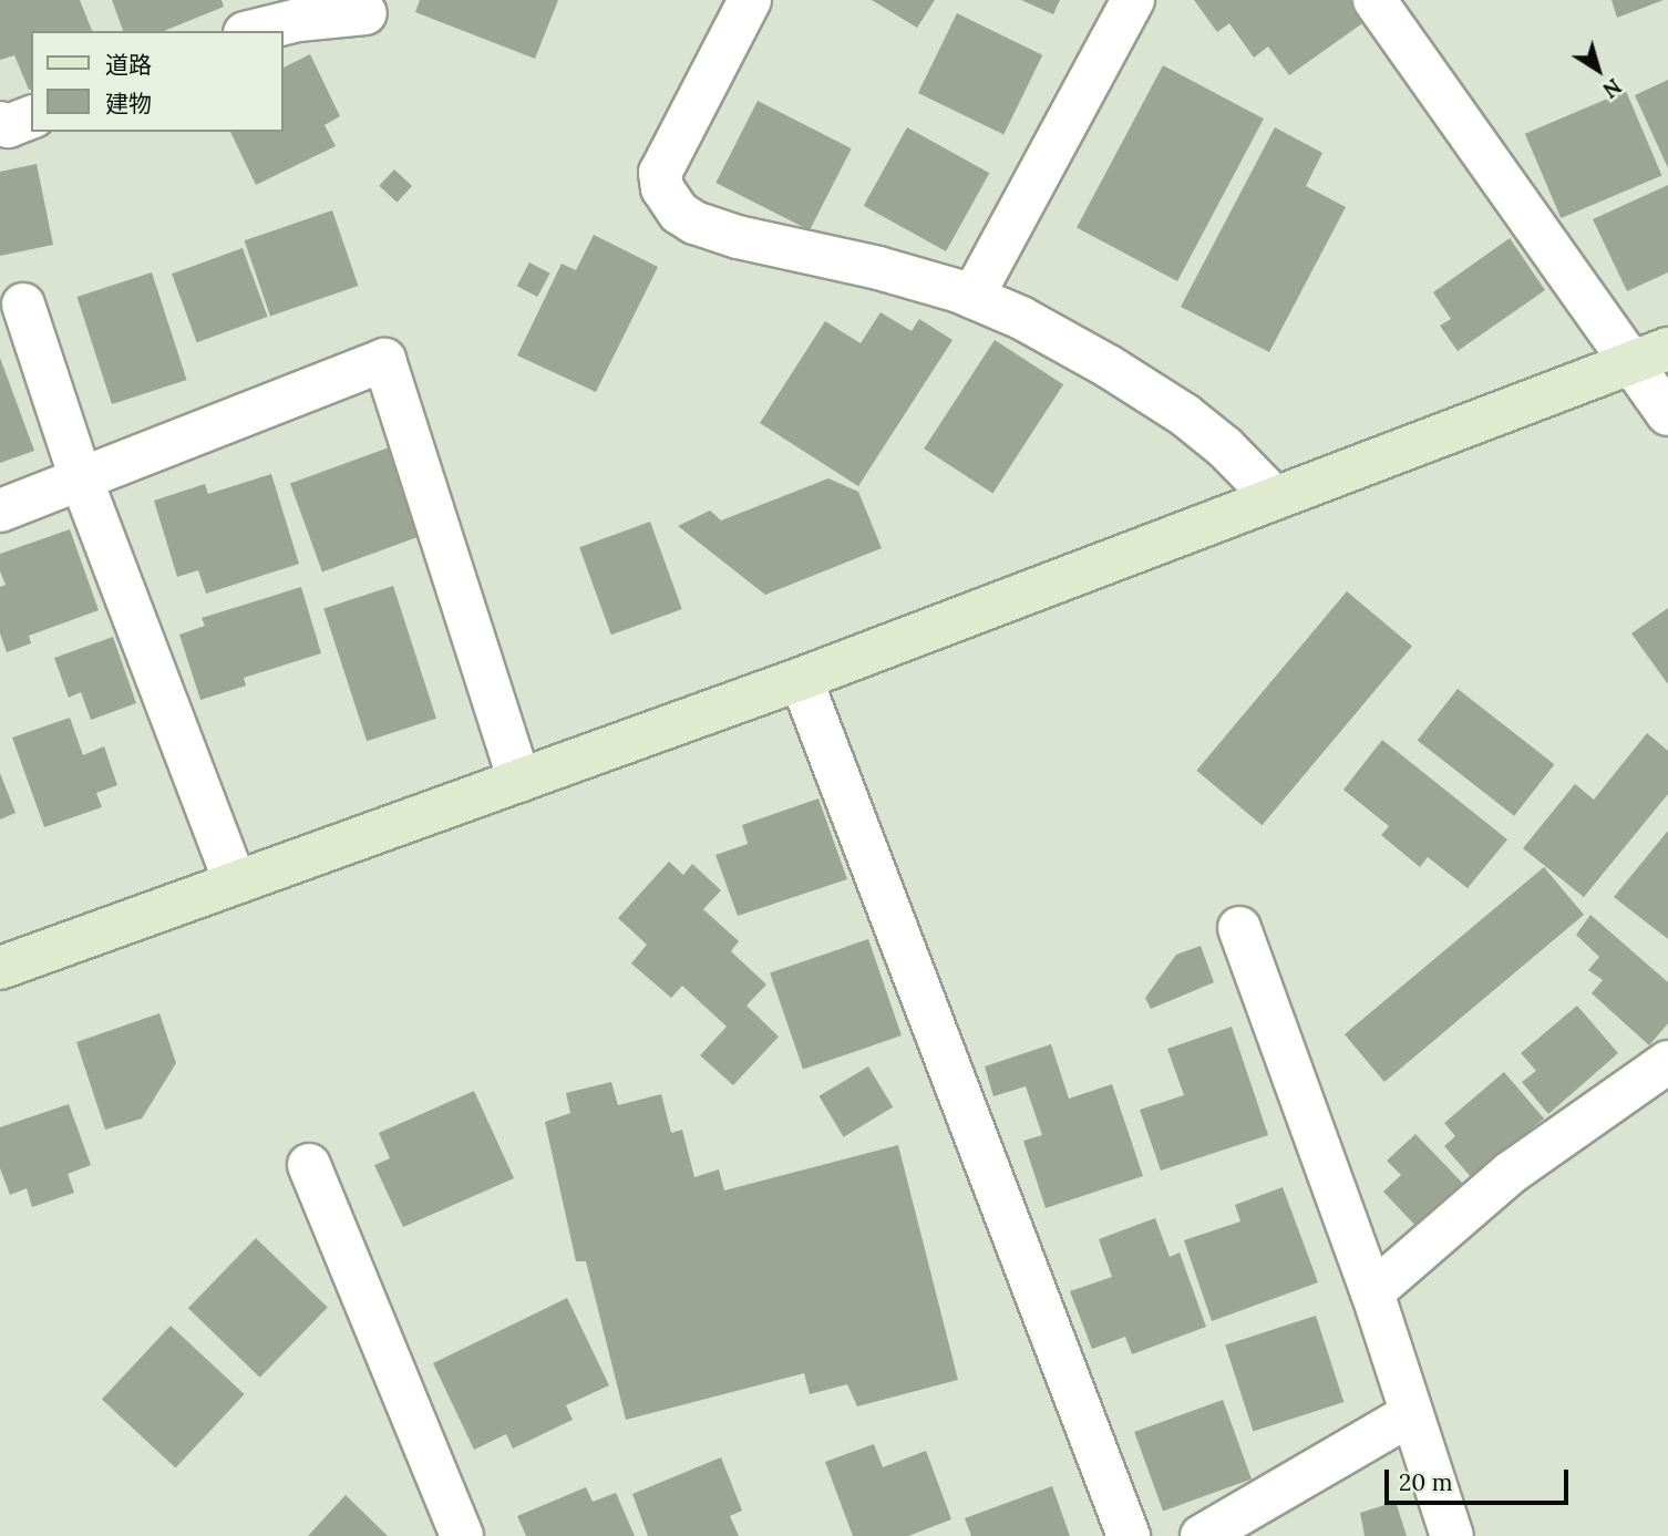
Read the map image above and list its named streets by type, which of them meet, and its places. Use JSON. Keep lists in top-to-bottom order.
{
  "legend": ["道路", "建物"],
  "scale_bar": "20 m",
  "north": "bottom right"
}
